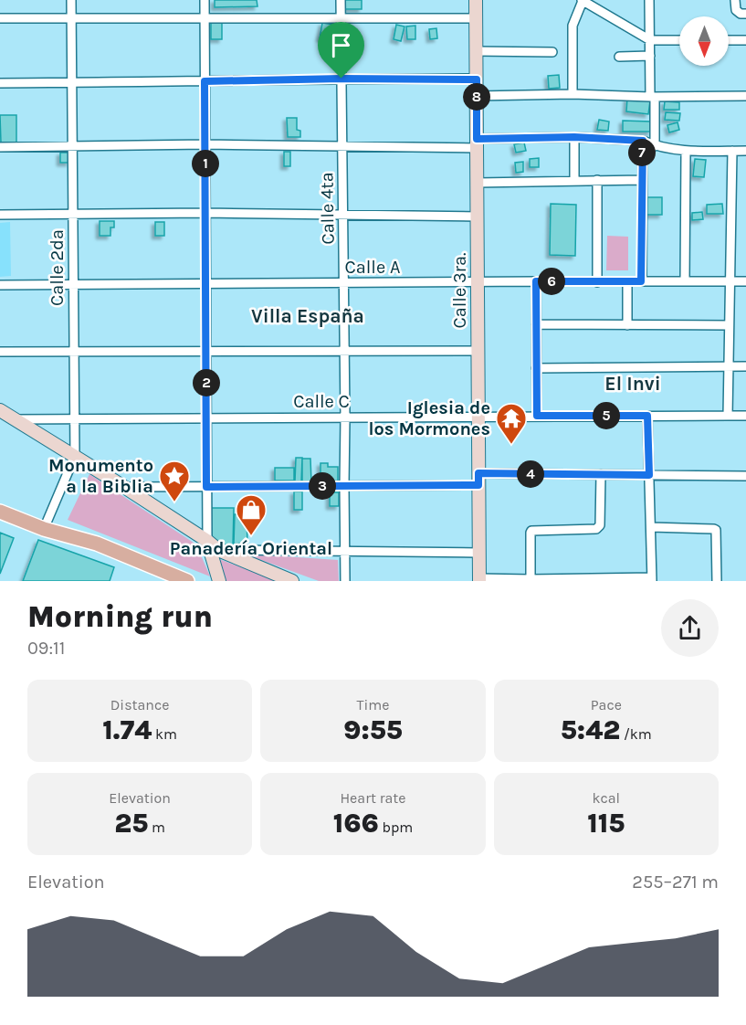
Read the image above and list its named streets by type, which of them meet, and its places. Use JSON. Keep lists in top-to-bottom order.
{
  "streets": {
    "main road": ["Calle 3ra."],
    "street": [
      "Calle 4ta",
      "Calle A",
      "Calle 2da",
      "Calle C"
    ]
  },
  "crossings": [
    ["Calle 4ta", "Calle A"],
    ["Calle 4ta", "Calle C"],
    ["Calle A", "Calle 2da"],
    ["Calle A", "Calle 3ra."],
    ["Calle 2da", "Calle C"],
    ["Calle 3ra.", "Calle C"]
  ],
  "districts": ["Villa España", "El Invi"],
  "places": {
    "temple": ["Iglesia de los Mormones"],
    "place": ["Monumento a la Biblia"],
    "shop": ["Panadería Oriental"]
  },
  "north": "bottom",
  "page": {
    "pins": [
      "8",
      "7",
      "1",
      "6",
      "2",
      "5",
      "4",
      "3"
    ],
    "heading": ["Morning run", "09:11"],
    "stats": [
      ["Distance", "1.74 km"],
      ["Time", "9:55"],
      ["Pace", "5:42 /km"],
      ["Elevation", "25 m"],
      ["Heart rate", "166 bpm"],
      ["kcal", "115"]
    ],
    "chart": ["Elevation", "255–271 m"]
  }
}
